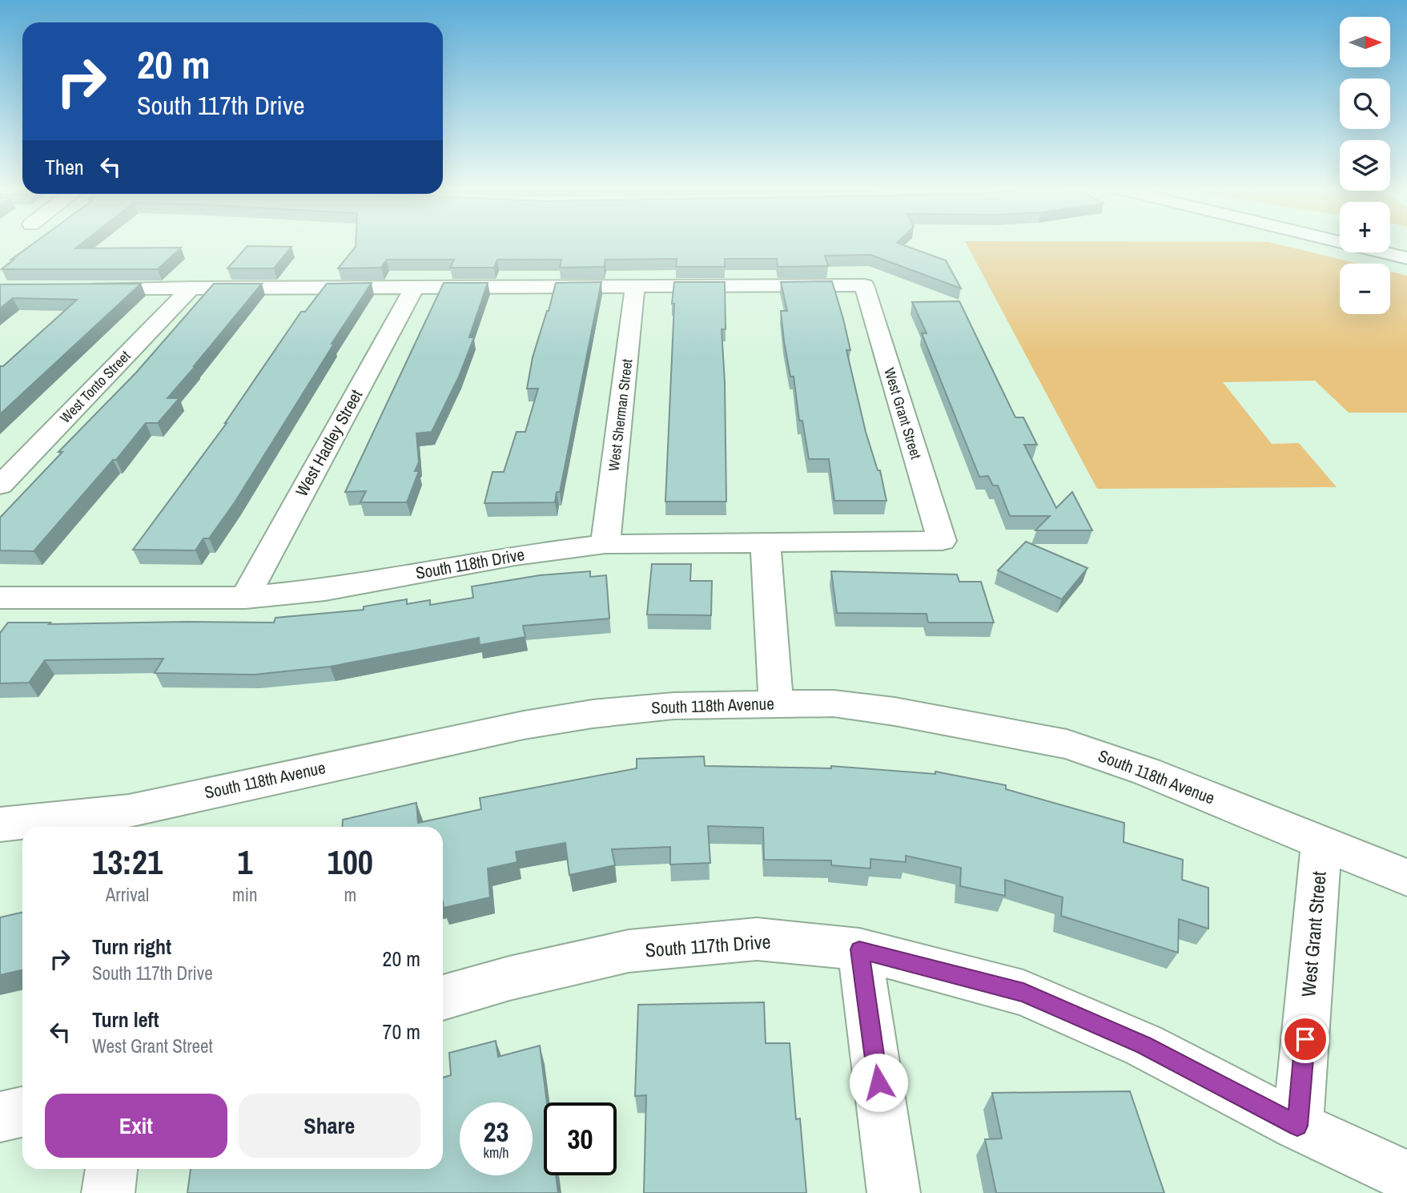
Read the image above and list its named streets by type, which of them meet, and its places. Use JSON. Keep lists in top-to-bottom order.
{
  "streets": {
    "street": [
      "West Tonto Street",
      "West Grant Street",
      "West Sherman Street",
      "West Hadley Street",
      "South 118th Drive",
      "South 118th Avenue",
      "South 117th Drive"
    ]
  },
  "crossings": [
    ["West Grant Street", "West Sherman Street"],
    ["West Grant Street", "South 118th Drive"],
    ["West Grant Street", "South 118th Avenue"],
    ["West Grant Street", "South 117th Drive"],
    ["West Sherman Street", "South 118th Drive"],
    ["West Hadley Street", "South 118th Drive"]
  ],
  "north": "right",
  "page": {
    "map_buttons": ["+", "−"],
    "turn": ["20 m", "South 117th Drive"],
    "then": "Then",
    "eta": [
      "13:21",
      "Arrival",
      "1",
      "min",
      "100",
      "m"
    ],
    "list": [
      {
        "name": "Turn right",
        "note": "South 117th Drive",
        "value": "20 m"
      },
      {
        "name": "Turn left",
        "note": "West Grant Street",
        "value": "70 m"
      }
    ],
    "buttons": ["Exit", "Share"],
    "speed": "23 km/h",
    "limit": "30"
  }
}
